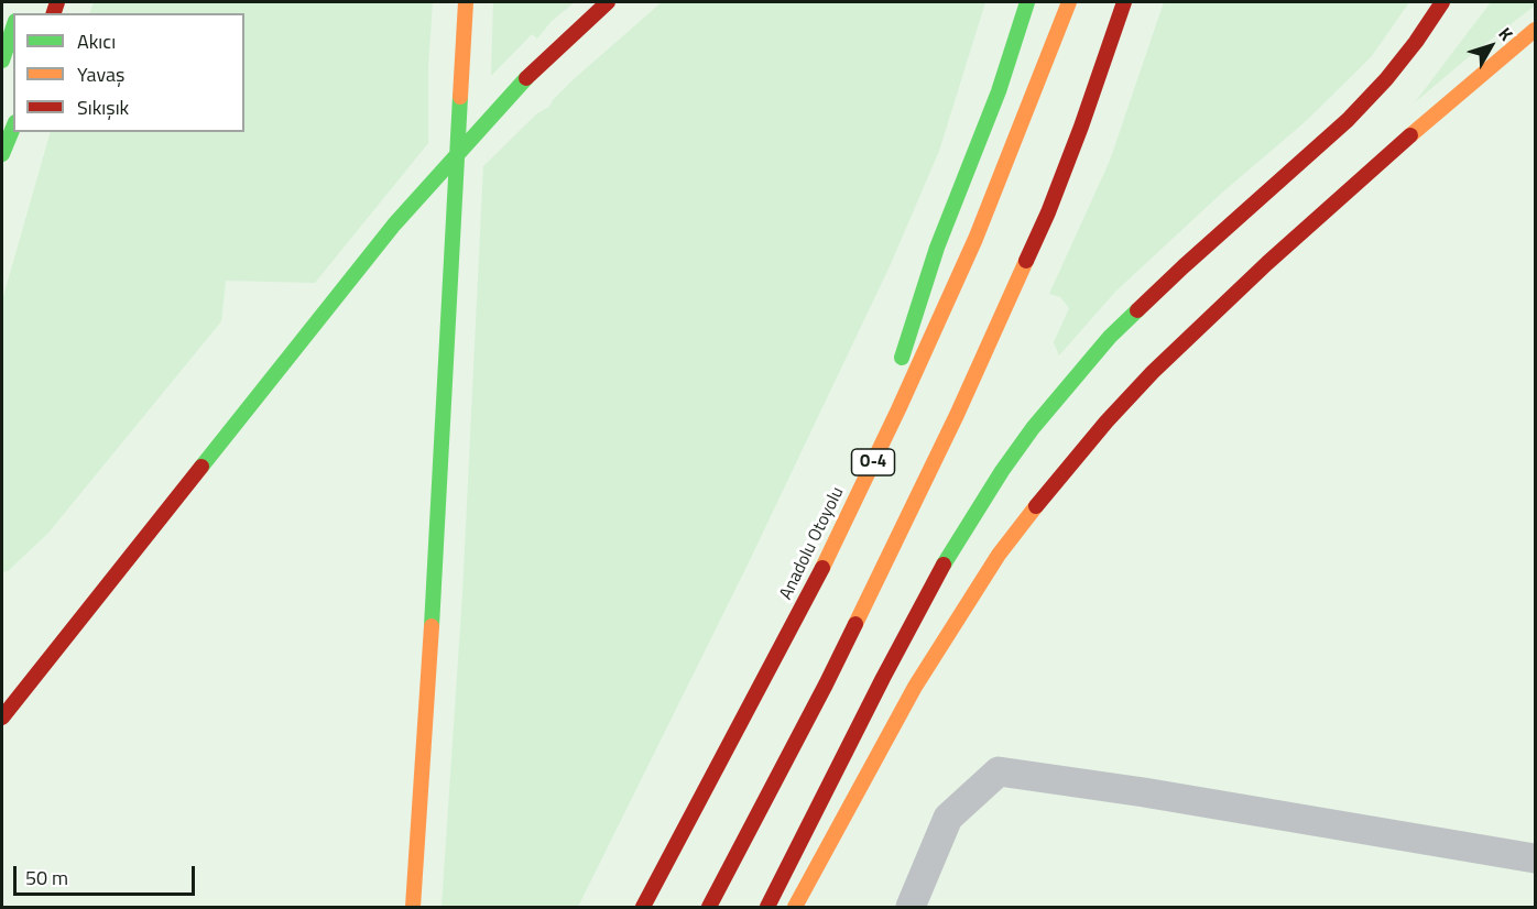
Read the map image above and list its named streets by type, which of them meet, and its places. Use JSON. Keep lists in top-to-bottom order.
{
  "streets": {
    "highway": ["O-4", "Anadolu Otoyolu"]
  },
  "legend": ["Akıcı", "Yavaş", "Sıkışık"],
  "scale_bar": "50 m",
  "north": "top right"
}
